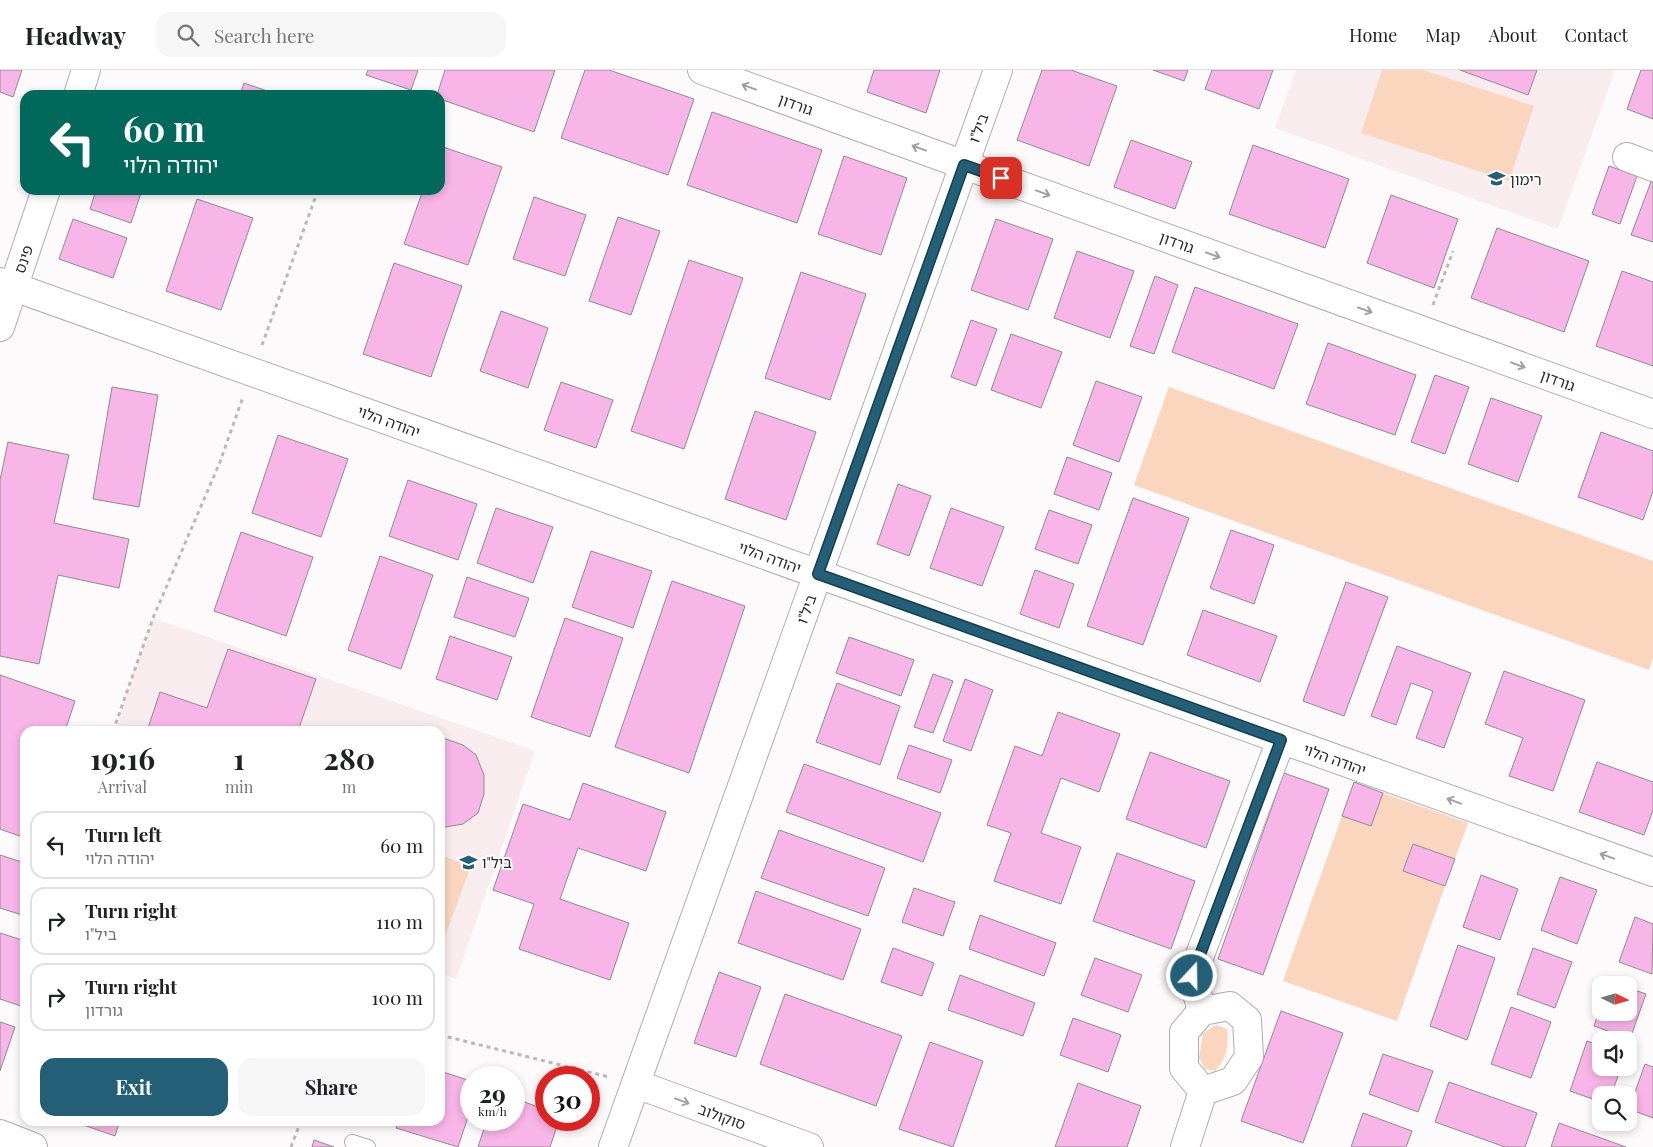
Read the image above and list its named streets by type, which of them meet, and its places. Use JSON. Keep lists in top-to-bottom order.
{
  "streets": {
    "street": [
      "גורדון",
      "ביל\"ו",
      "פינס",
      "יהודה הלוי",
      "סוקולוב"
    ]
  },
  "crossings": [
    ["גורדון", "ביל\"ו"],
    ["ביל\"ו", "יהודה הלוי"],
    ["ביל\"ו", "סוקולוב"],
    ["פינס", "יהודה הלוי"]
  ],
  "one_way": ["סוקולוב"],
  "places": {
    "school or university": ["רימון", "ביל\"ו"]
  },
  "north": "right",
  "page": {
    "header": "Headway",
    "search": "Search here",
    "nav": [
      "Home",
      "Map",
      "About",
      "Contact"
    ],
    "turn": ["60 m", "יהודה הלוי"],
    "eta": [
      "19:16",
      "Arrival",
      "1",
      "min",
      "280",
      "m"
    ],
    "list": [
      {
        "name": "Turn left",
        "note": "יהודה הלוי",
        "value": "60 m"
      },
      {
        "name": "Turn right",
        "note": "ביל\"ו",
        "value": "110 m"
      },
      {
        "name": "Turn right",
        "note": "גורדון",
        "value": "100 m"
      }
    ],
    "buttons": ["Exit", "Share"],
    "speed": "29 km/h",
    "limit": "30"
  }
}
